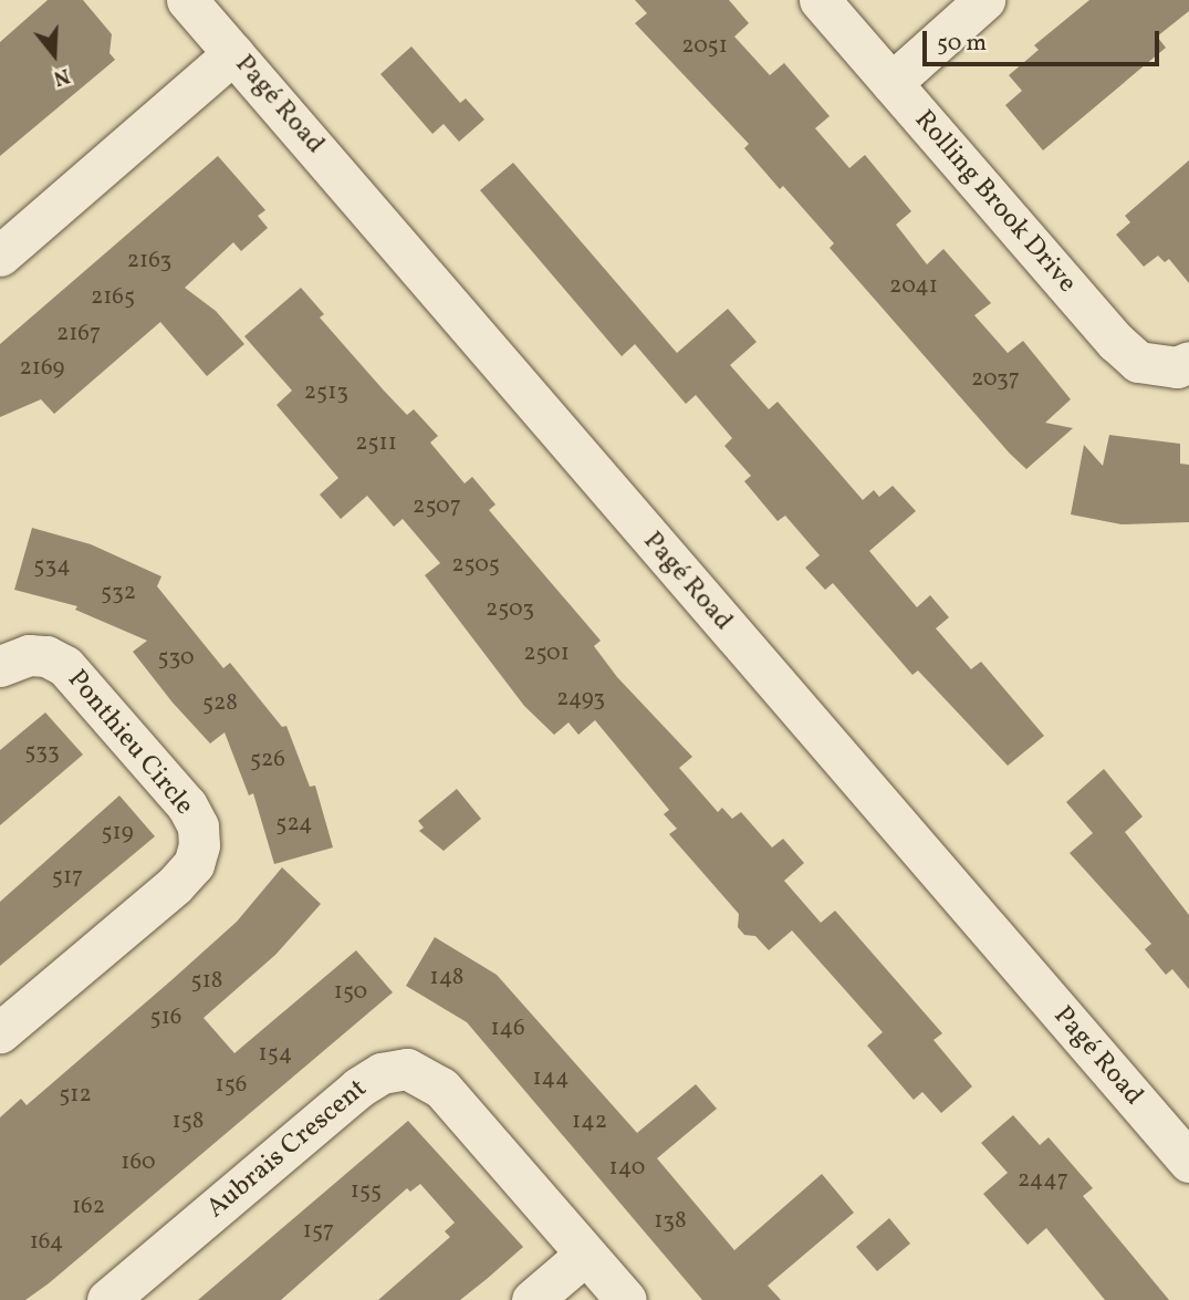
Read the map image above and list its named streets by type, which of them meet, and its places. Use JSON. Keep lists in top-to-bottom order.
{
  "streets": {
    "street": [
      "Pagé Road",
      "Rolling Brook Drive",
      "Ponthieu Circle",
      "Aubrais Crescent"
    ]
  },
  "house_numbers": [
    "2051",
    "2163",
    "2041",
    "2165",
    "2167",
    "2169",
    "2037",
    "2513",
    "2511",
    "2507",
    "2505",
    "534",
    "532",
    "2503",
    "2501",
    "530",
    "2493",
    "528",
    "533",
    "526",
    "524",
    "519",
    "517",
    "148",
    "518",
    "150",
    "516",
    "146",
    "154",
    "144",
    "156",
    "512",
    "158",
    "142",
    "160",
    "140",
    "2447",
    "155",
    "162",
    "138",
    "157",
    "164"
  ],
  "scale_bar": "50 m",
  "north": "bottom"
}
